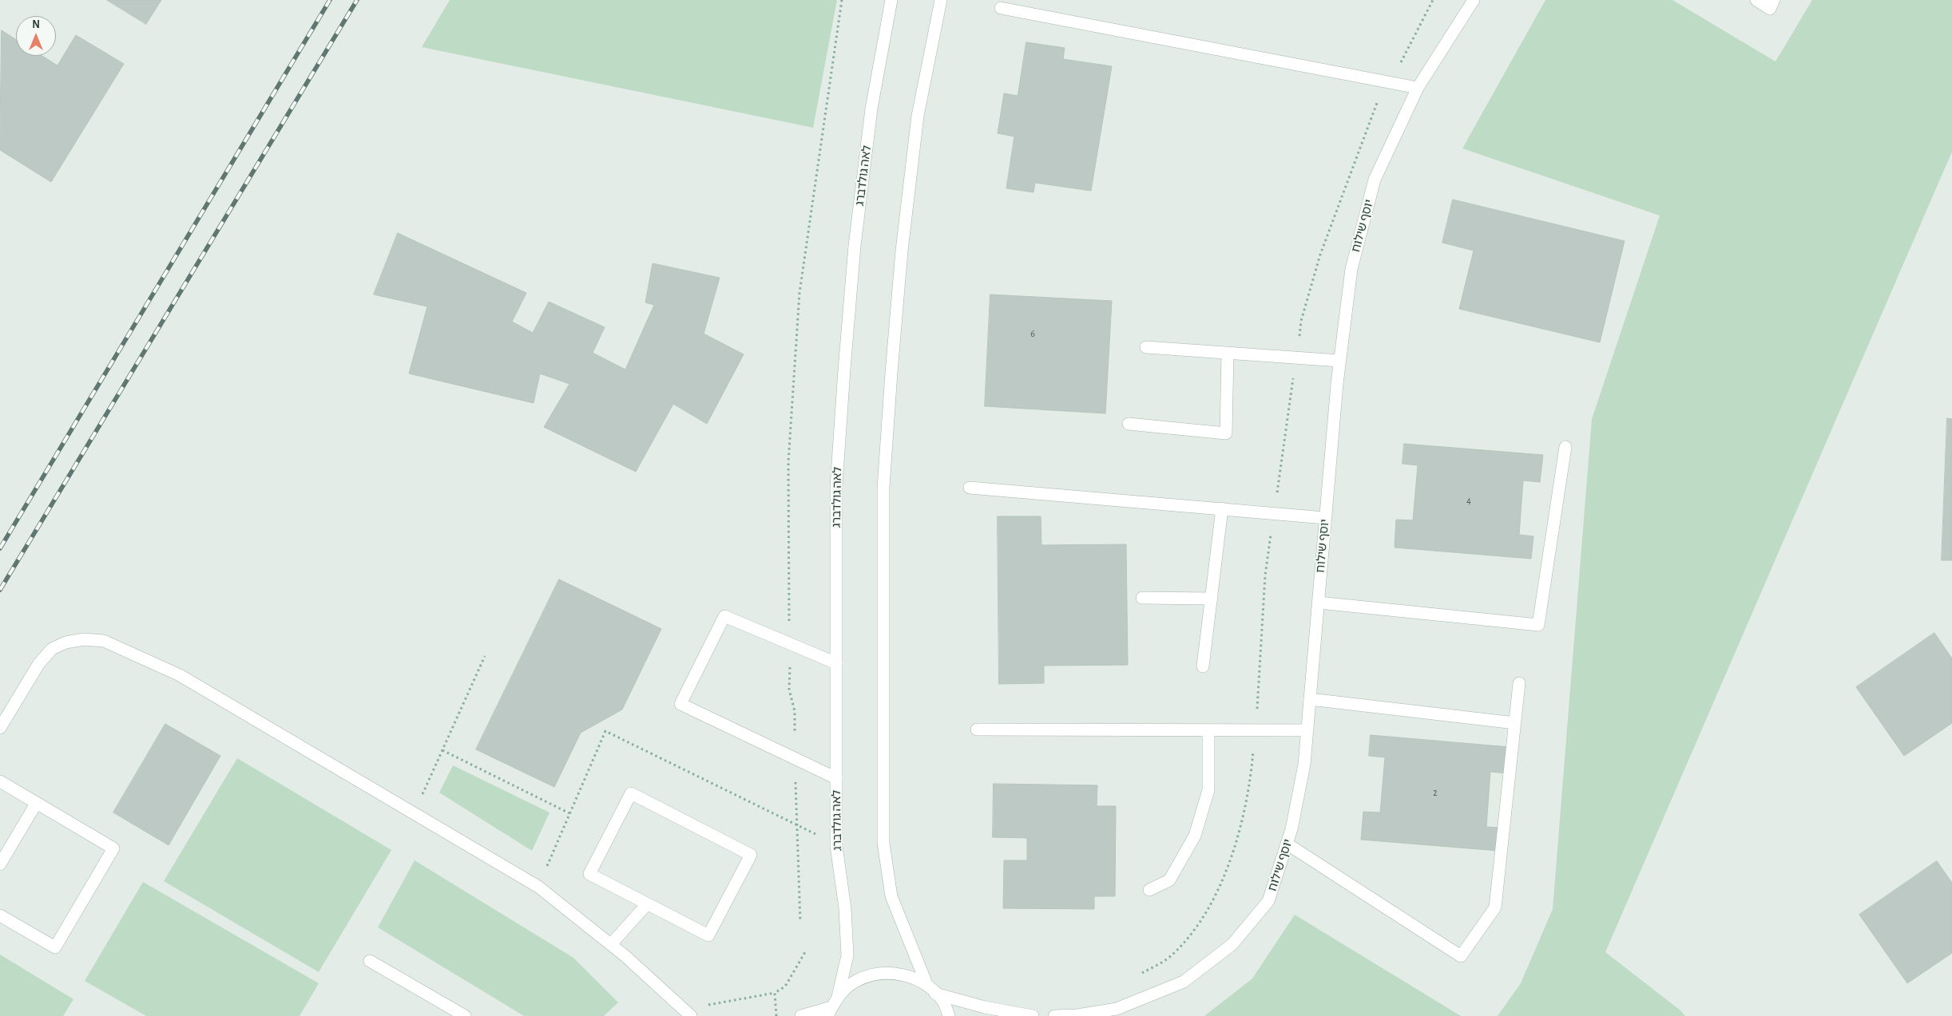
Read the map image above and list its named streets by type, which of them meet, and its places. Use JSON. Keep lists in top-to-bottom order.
{
  "streets": {
    "street": ["לאה גולדברג", "יוסף שילוח"]
  },
  "house_numbers": ["6", "4", "2"],
  "north": "top"
}
